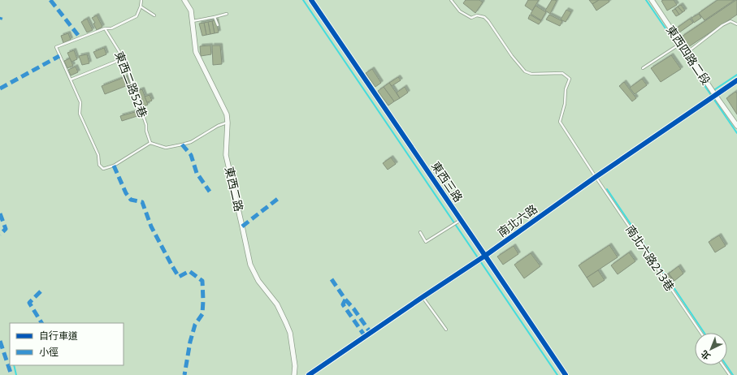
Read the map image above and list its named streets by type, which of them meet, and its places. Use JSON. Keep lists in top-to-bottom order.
{
  "streets": {
    "street": [
      "東西四路二段",
      "東西三路",
      "東西二路",
      "南北六路"
    ],
    "lane": ["東西二路52巷", "南北六路213巷"]
  },
  "crossings": [
    ["東西四路二段", "南北六路"],
    ["東西三路", "南北六路"],
    ["南北六路", "南北六路213巷"]
  ],
  "legend": ["自行車道", "小徑"],
  "north": "bottom left"
}
